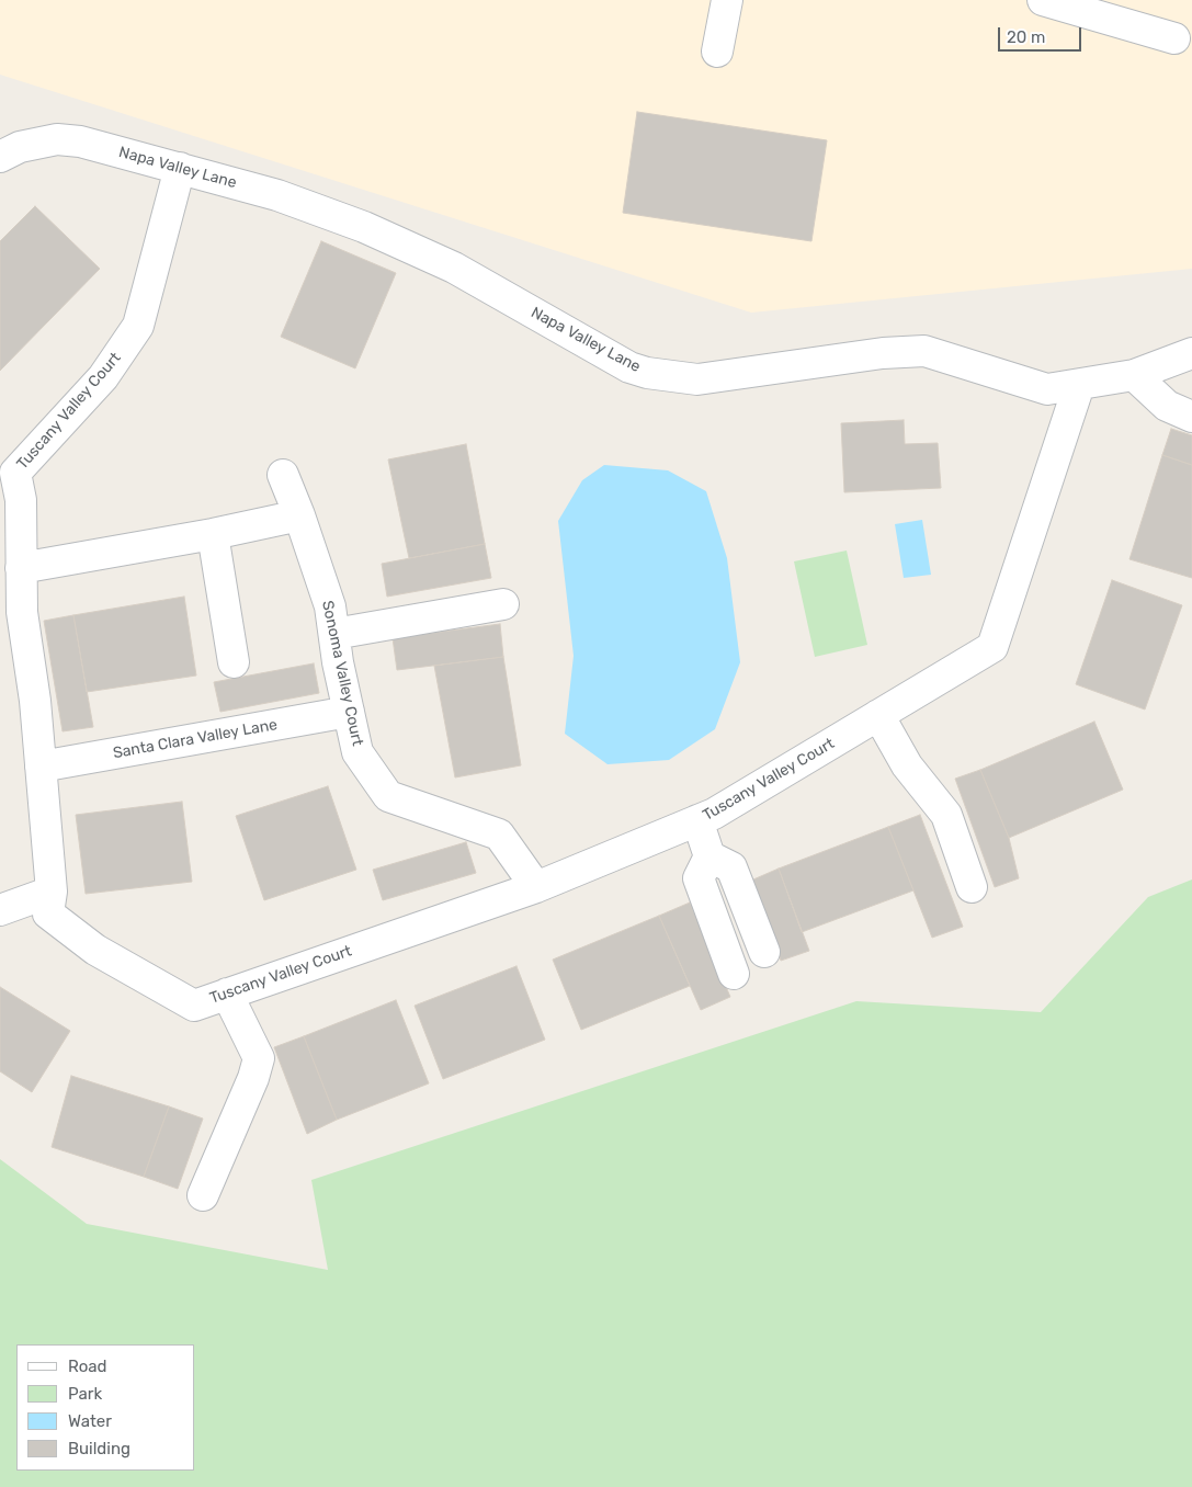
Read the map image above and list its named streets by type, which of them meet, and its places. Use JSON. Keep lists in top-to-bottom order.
{
  "streets": {
    "street": [
      "Napa Valley Lane",
      "Tuscany Valley Court",
      "Sonoma Valley Court",
      "Santa Clara Valley Lane"
    ]
  },
  "crossings": [
    ["Napa Valley Lane", "Tuscany Valley Court"],
    ["Tuscany Valley Court", "Sonoma Valley Court"],
    ["Tuscany Valley Court", "Santa Clara Valley Lane"],
    ["Sonoma Valley Court", "Santa Clara Valley Lane"]
  ],
  "legend": [
    "Road",
    "Park",
    "Water",
    "Building"
  ],
  "scale_bar": "20 m"
}
